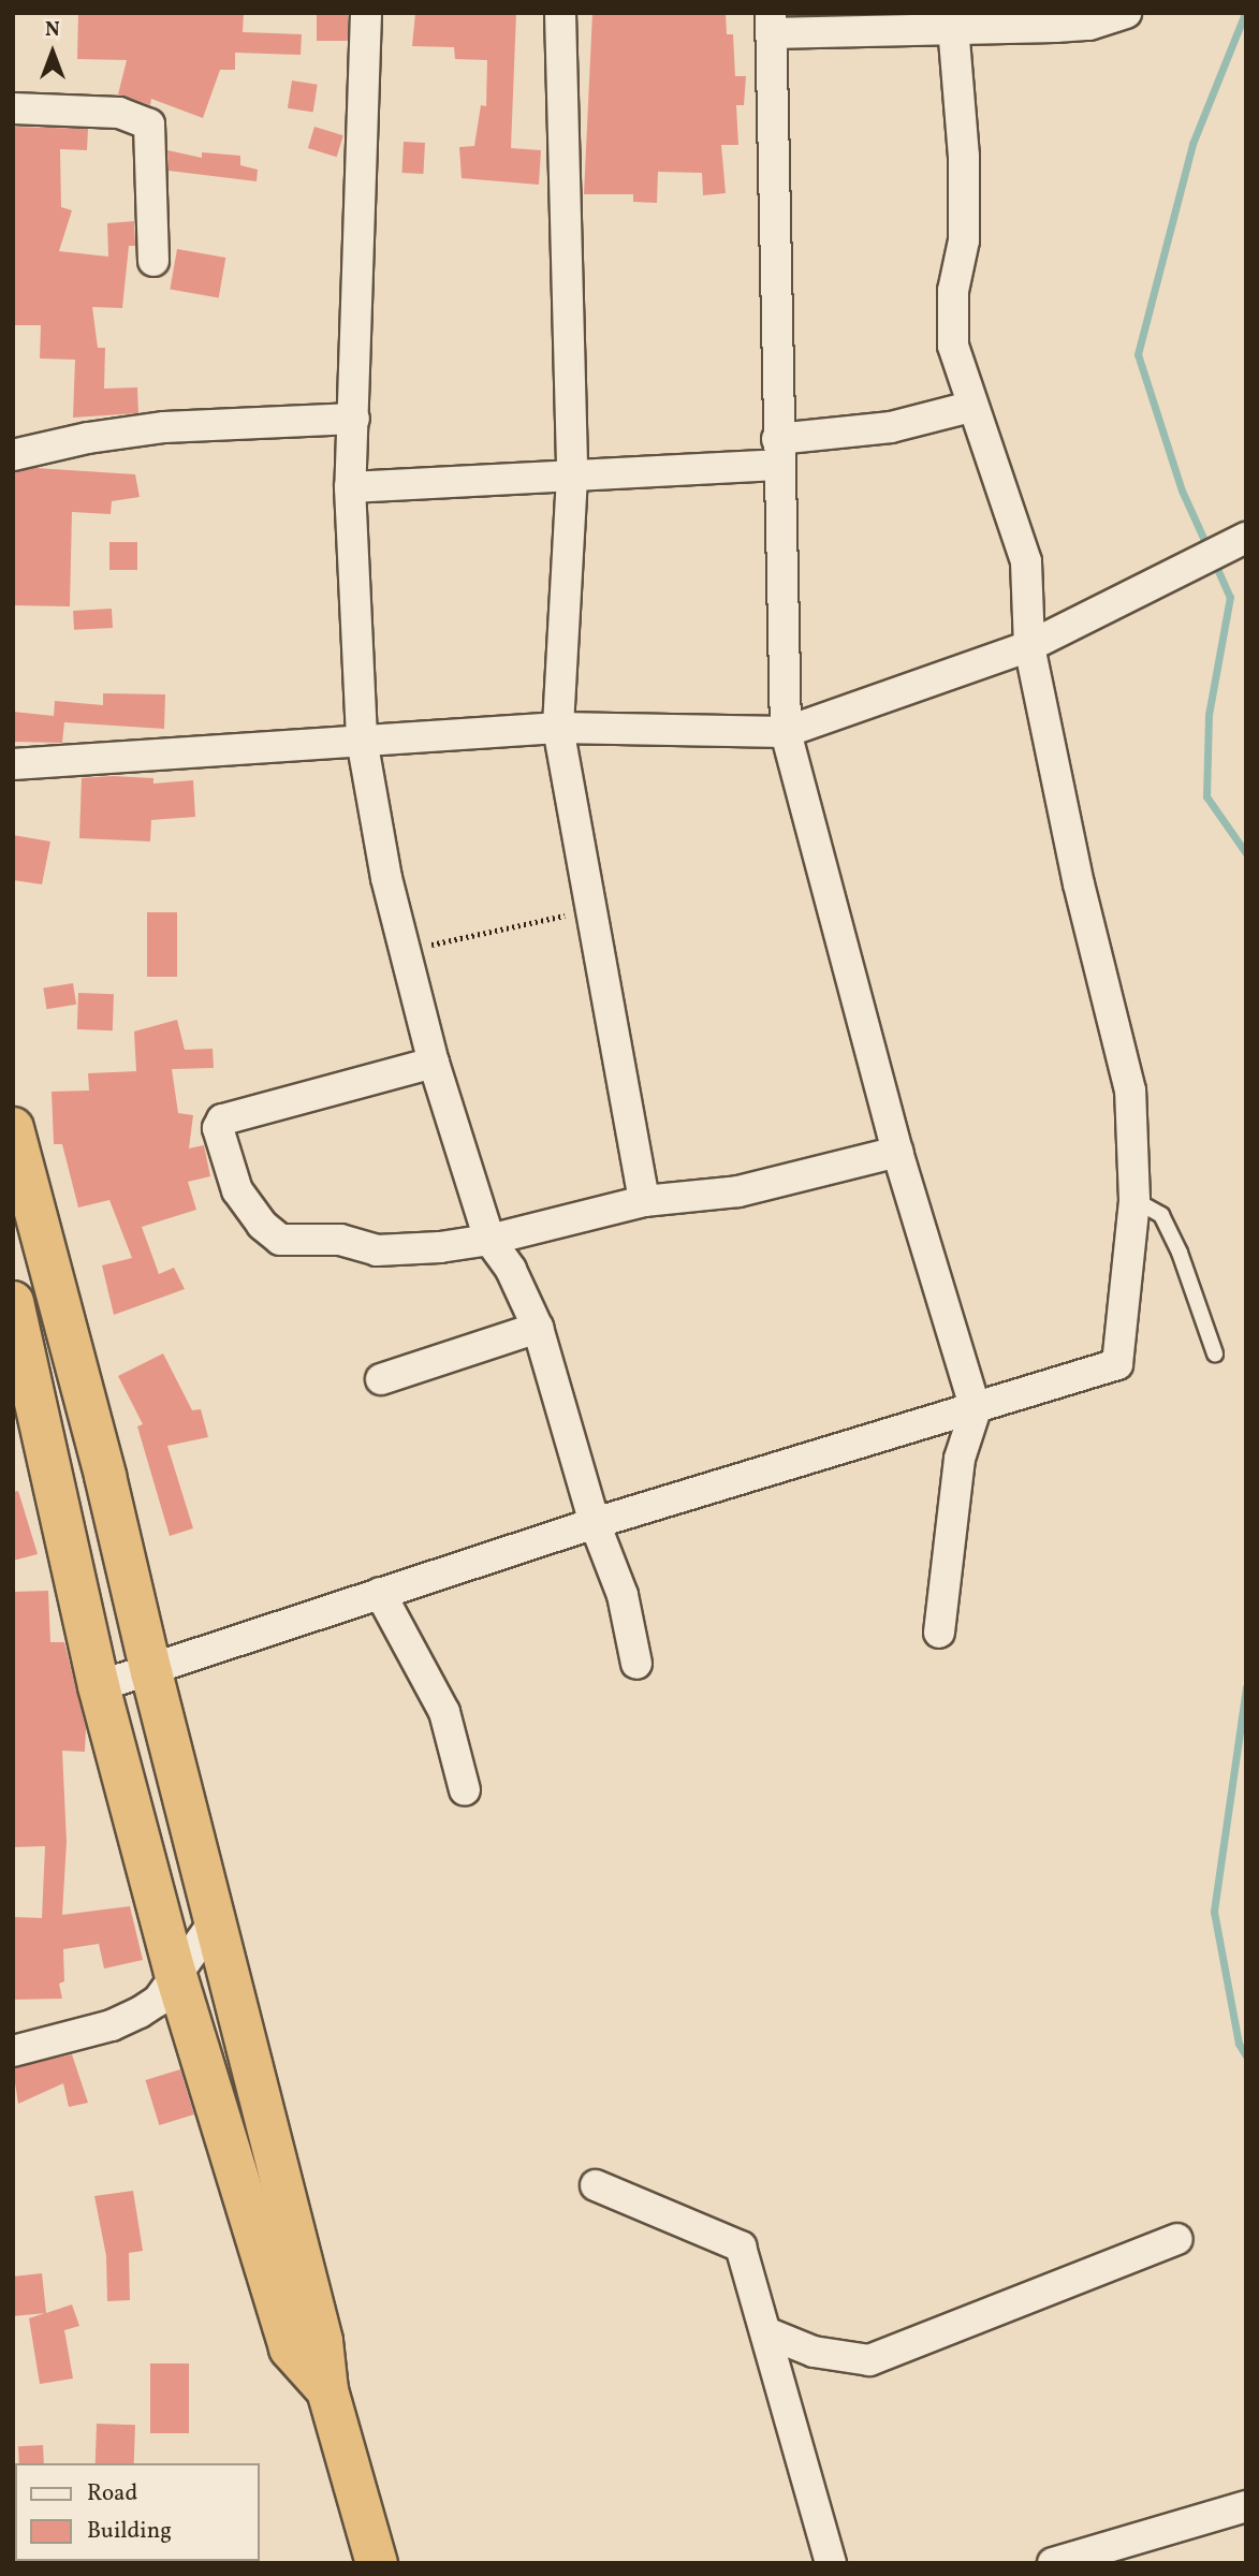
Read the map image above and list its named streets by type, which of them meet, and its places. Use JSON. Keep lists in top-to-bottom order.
{
  "legend": ["Road", "Building"],
  "north": "top"
}
